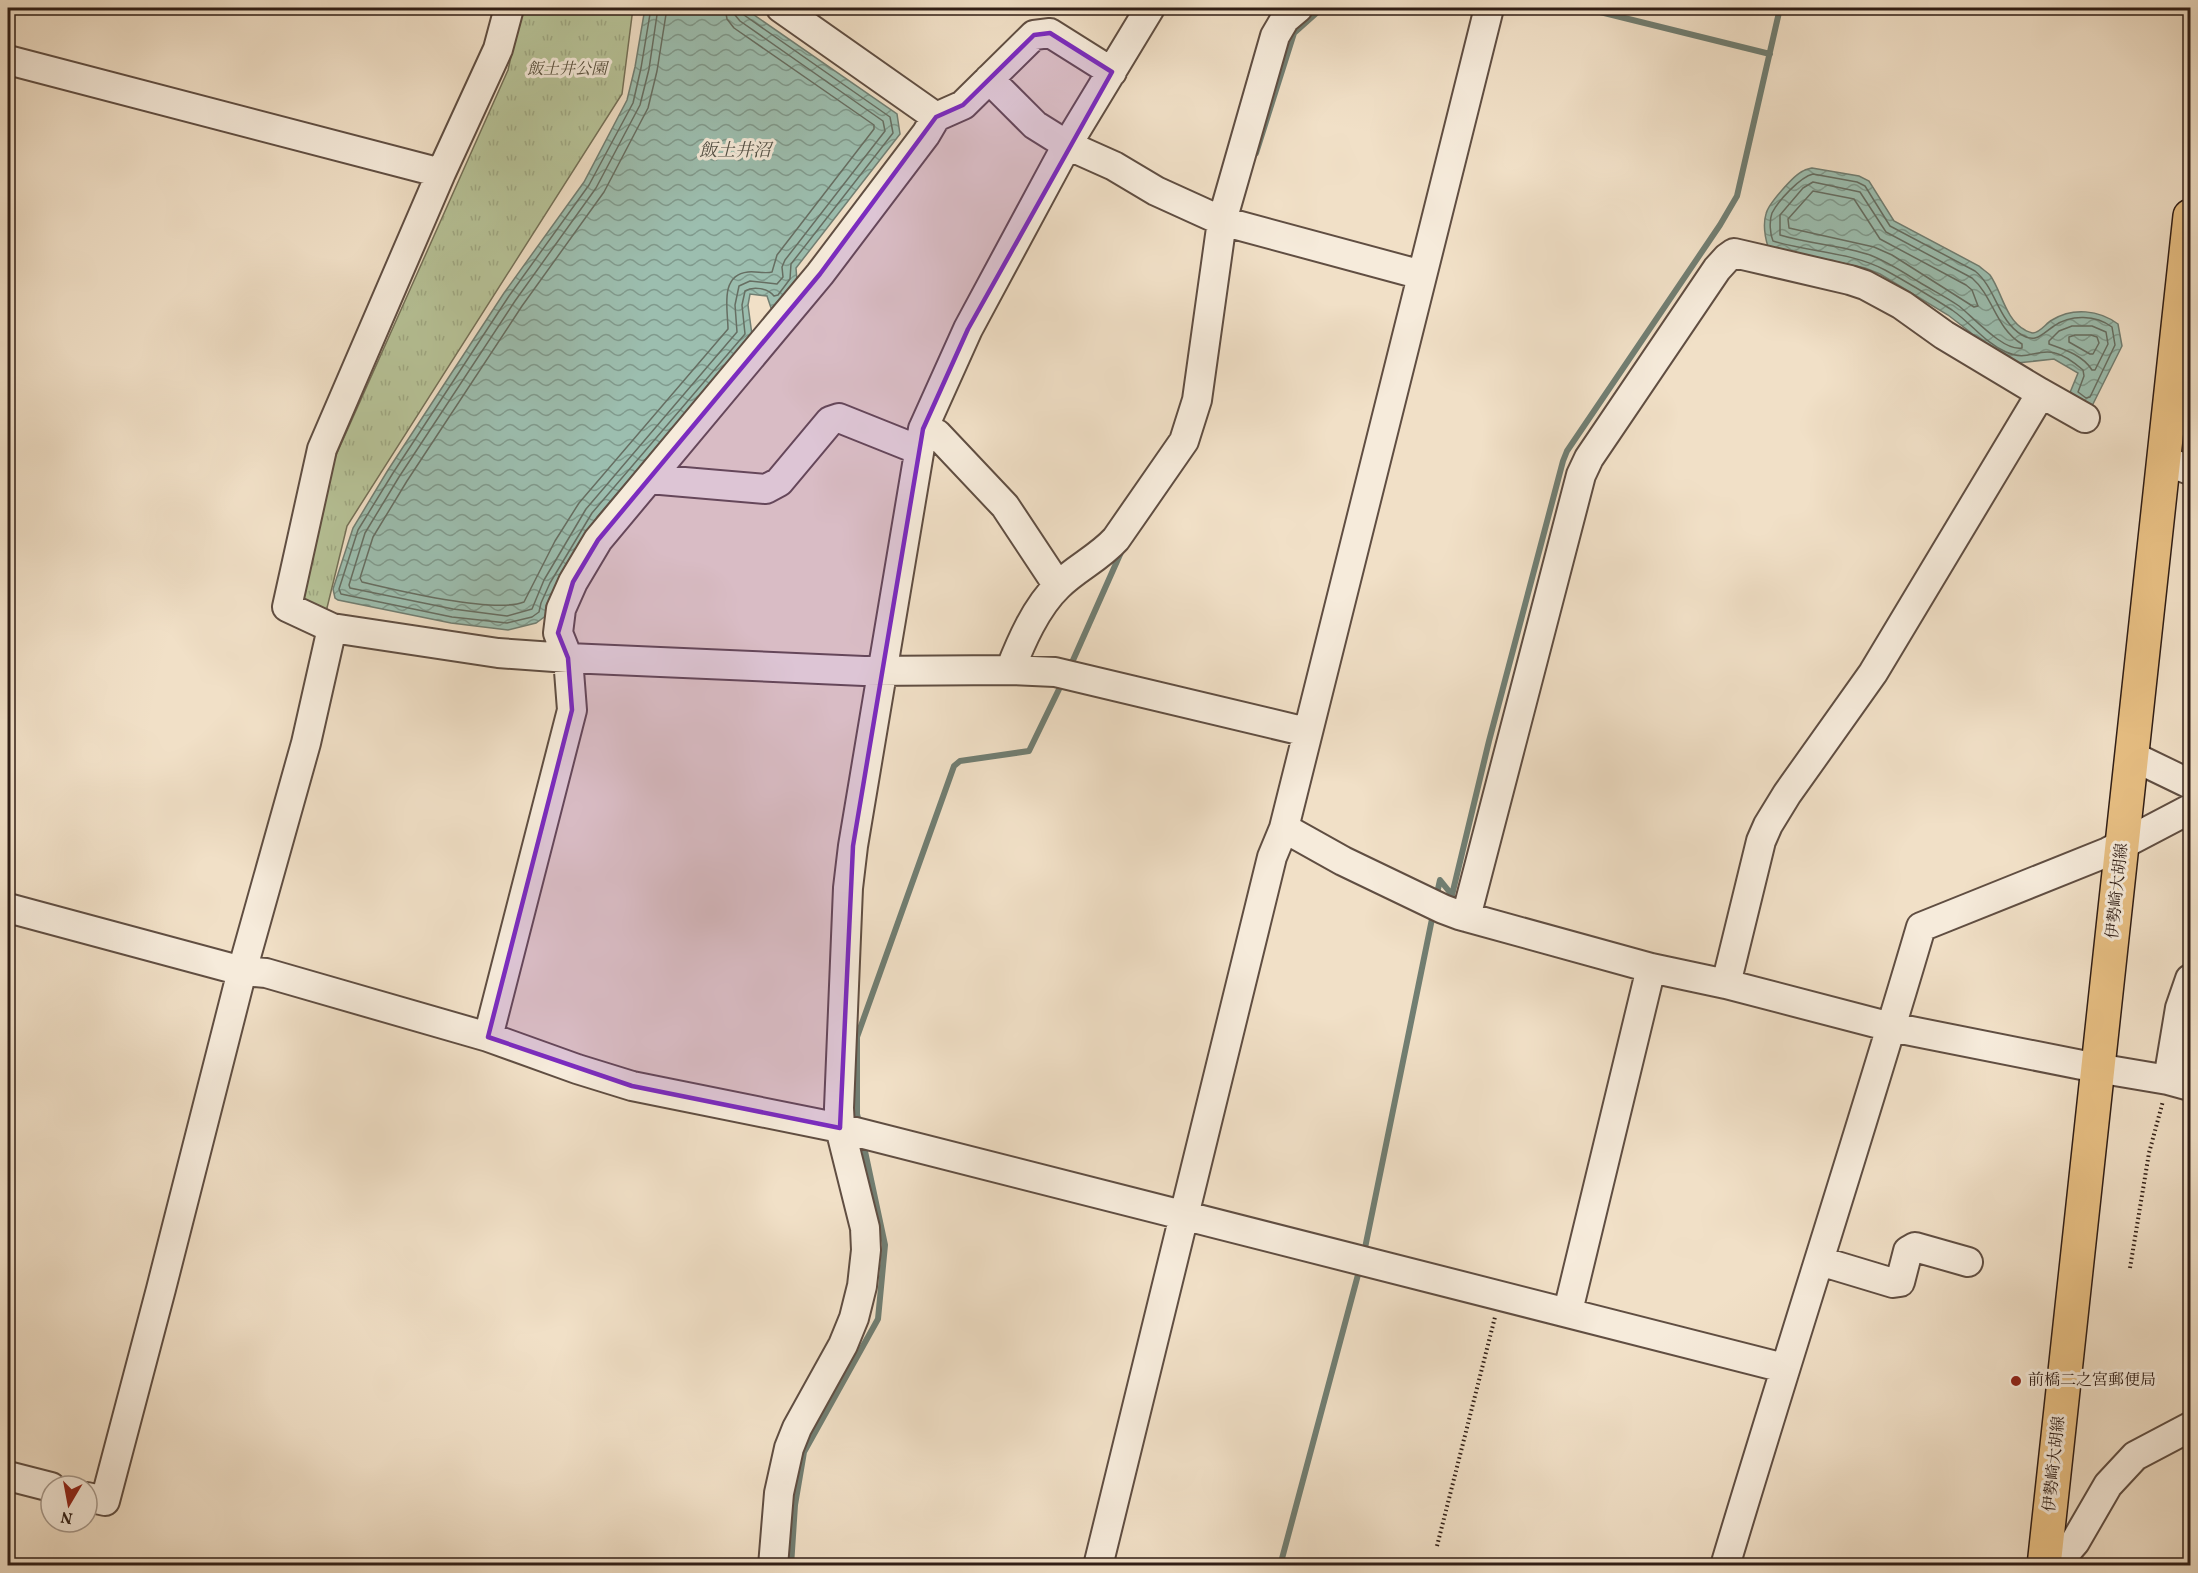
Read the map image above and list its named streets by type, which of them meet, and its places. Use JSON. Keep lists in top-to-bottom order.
{
  "streets": {
    "main road": ["伊勢崎大胡線"]
  },
  "water": ["飯土井沼"],
  "parks": ["飯土井公園"],
  "places": ["前橋二之宮郵便局"],
  "north": "bottom"
}
